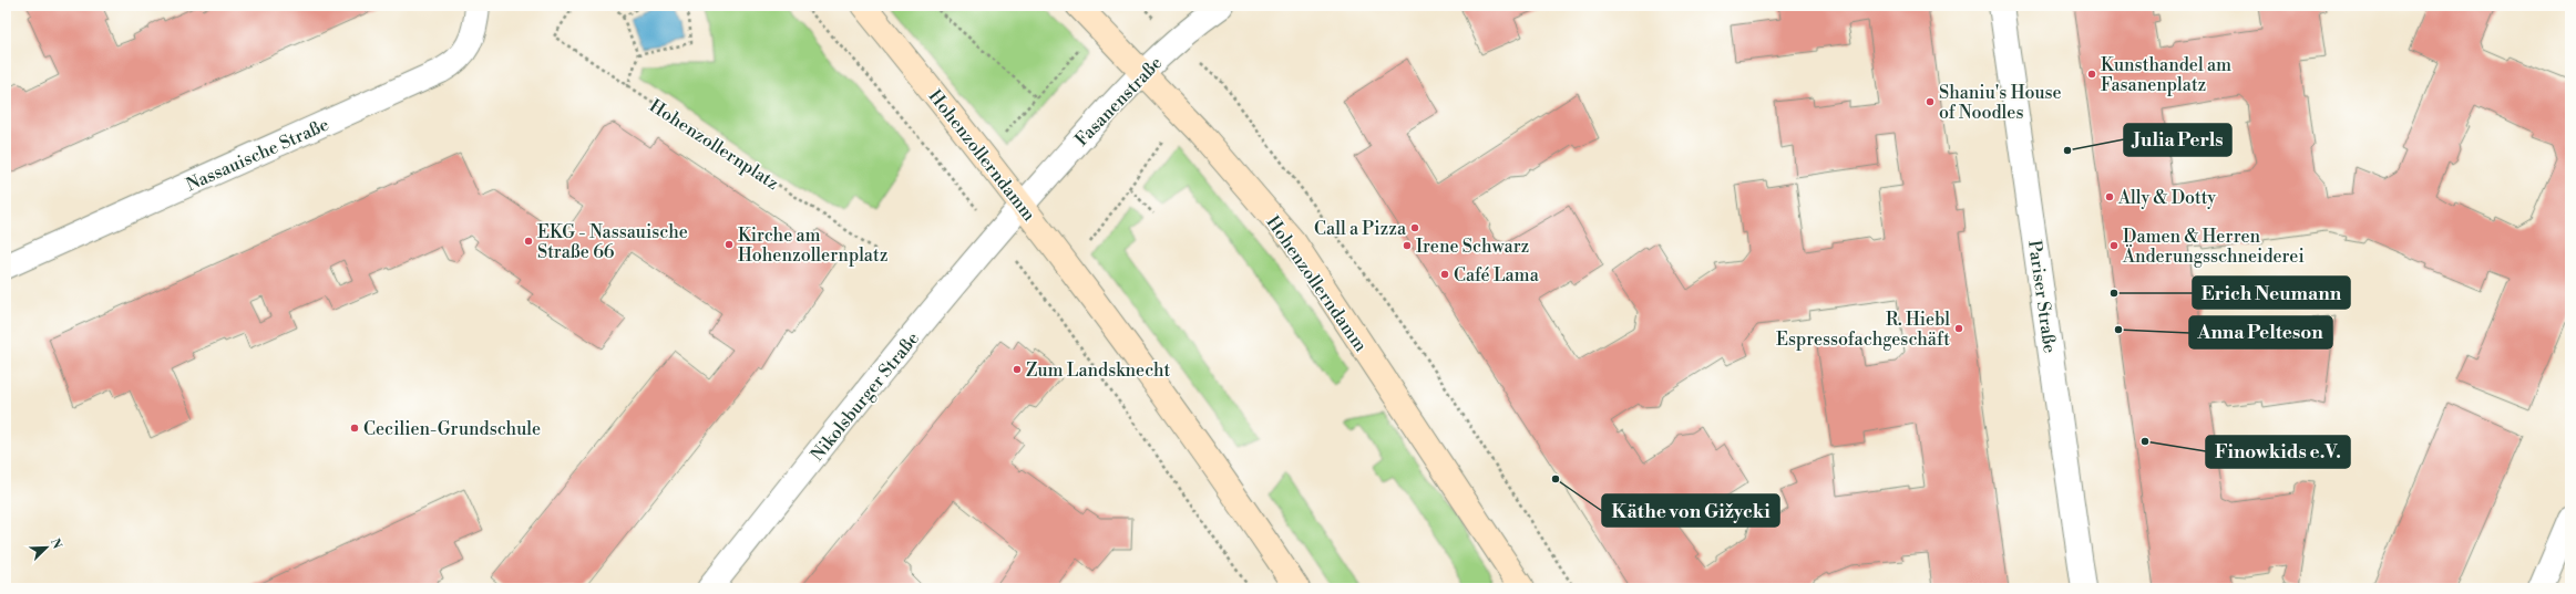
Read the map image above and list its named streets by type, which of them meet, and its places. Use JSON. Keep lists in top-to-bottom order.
{
  "streets": {
    "main road": ["Hohenzollerndamm"],
    "street": [
      "Fasanenstraße",
      "Nassauische Straße",
      "Pariser Straße",
      "Nikolsburger Straße"
    ],
    "path": ["Hohenzollernplatz"]
  },
  "crossings": [
    ["Fasanenstraße", "Hohenzollerndamm"],
    ["Fasanenstraße", "Nikolsburger Straße"],
    ["Hohenzollerndamm", "Nikolsburger Straße"]
  ],
  "places": [
    "Kunsthandel am Fasanenplatz",
    "Shaniu's House of Noodles",
    "Julia Perls",
    "Ally & Dotty",
    "Call a Pizza",
    "EKG - Nassauische Straße 66",
    "Kirche am Hohenzollernplatz",
    "Irene Schwarz",
    "Damen & Herren Änderungsschneiderei",
    "Café Lama",
    "Erich Neumann",
    "R. Hiebl Espressofachgeschäft",
    "Anna Pelteson",
    "Zum Landsknecht",
    "Cecilien-Grundschule",
    "Finowkids e.V.",
    "Käthe von Gižycki"
  ],
  "north": "top right"
}
